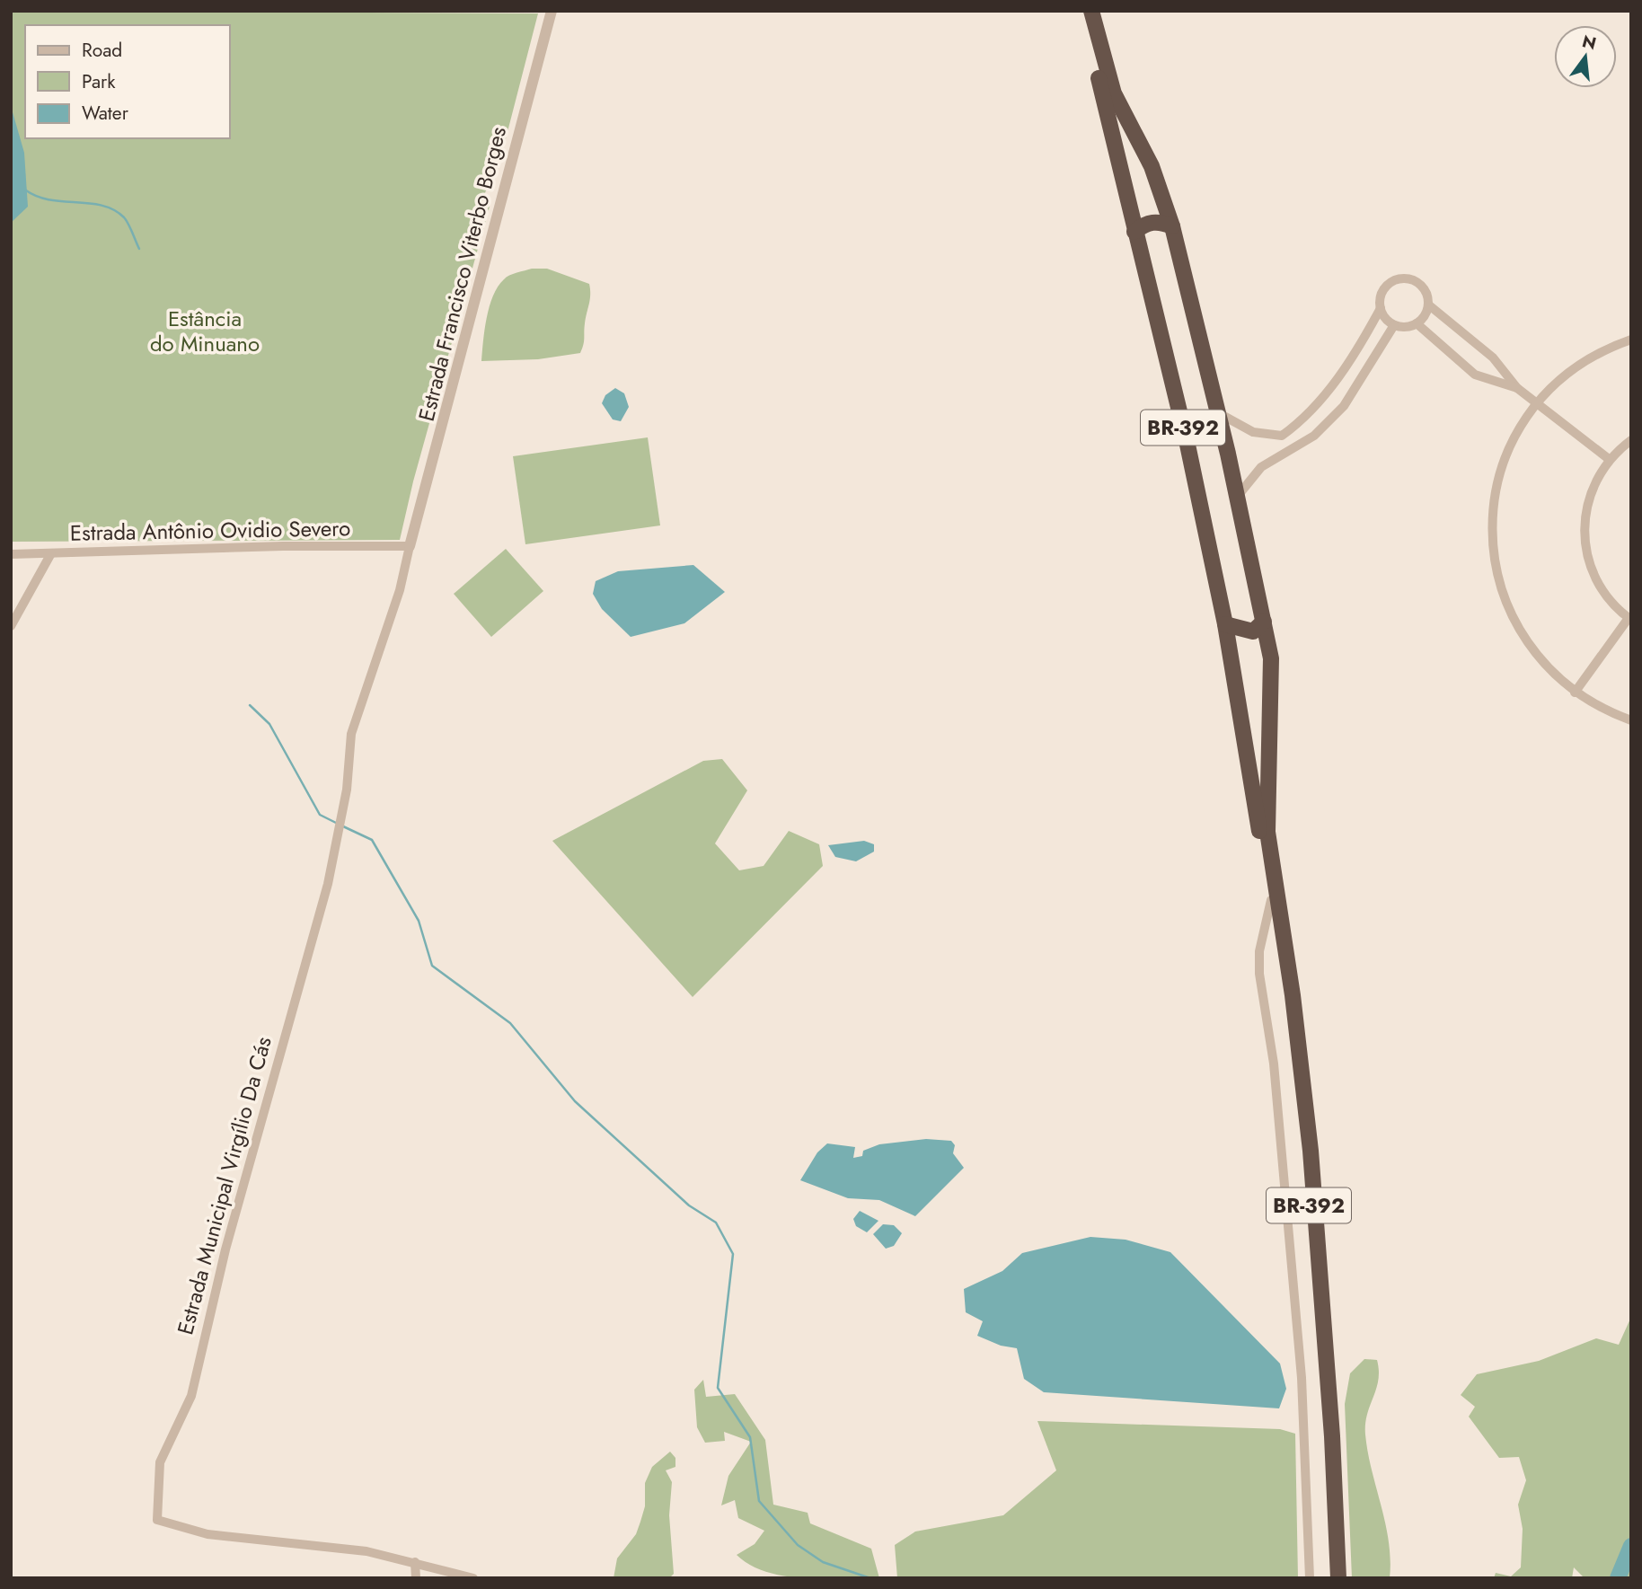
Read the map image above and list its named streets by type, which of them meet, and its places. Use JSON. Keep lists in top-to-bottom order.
{
  "streets": {
    "highway": ["BR-392"],
    "street": ["Estrada Francisco Viterbo Borges", "Estrada Antônio Ovidio Severo", "Estrada Municipal Virgílio Da Cás"]
  },
  "crossings": [
    ["Estrada Francisco Viterbo Borges", "Estrada Antônio Ovidio Severo"],
    ["Estrada Francisco Viterbo Borges", "Estrada Municipal Virgílio Da Cás"],
    ["Estrada Antônio Ovidio Severo", "Estrada Municipal Virgílio Da Cás"]
  ],
  "parks": ["Estância do Minuano"],
  "legend": ["Road", "Park", "Water"],
  "north": "top"
}
